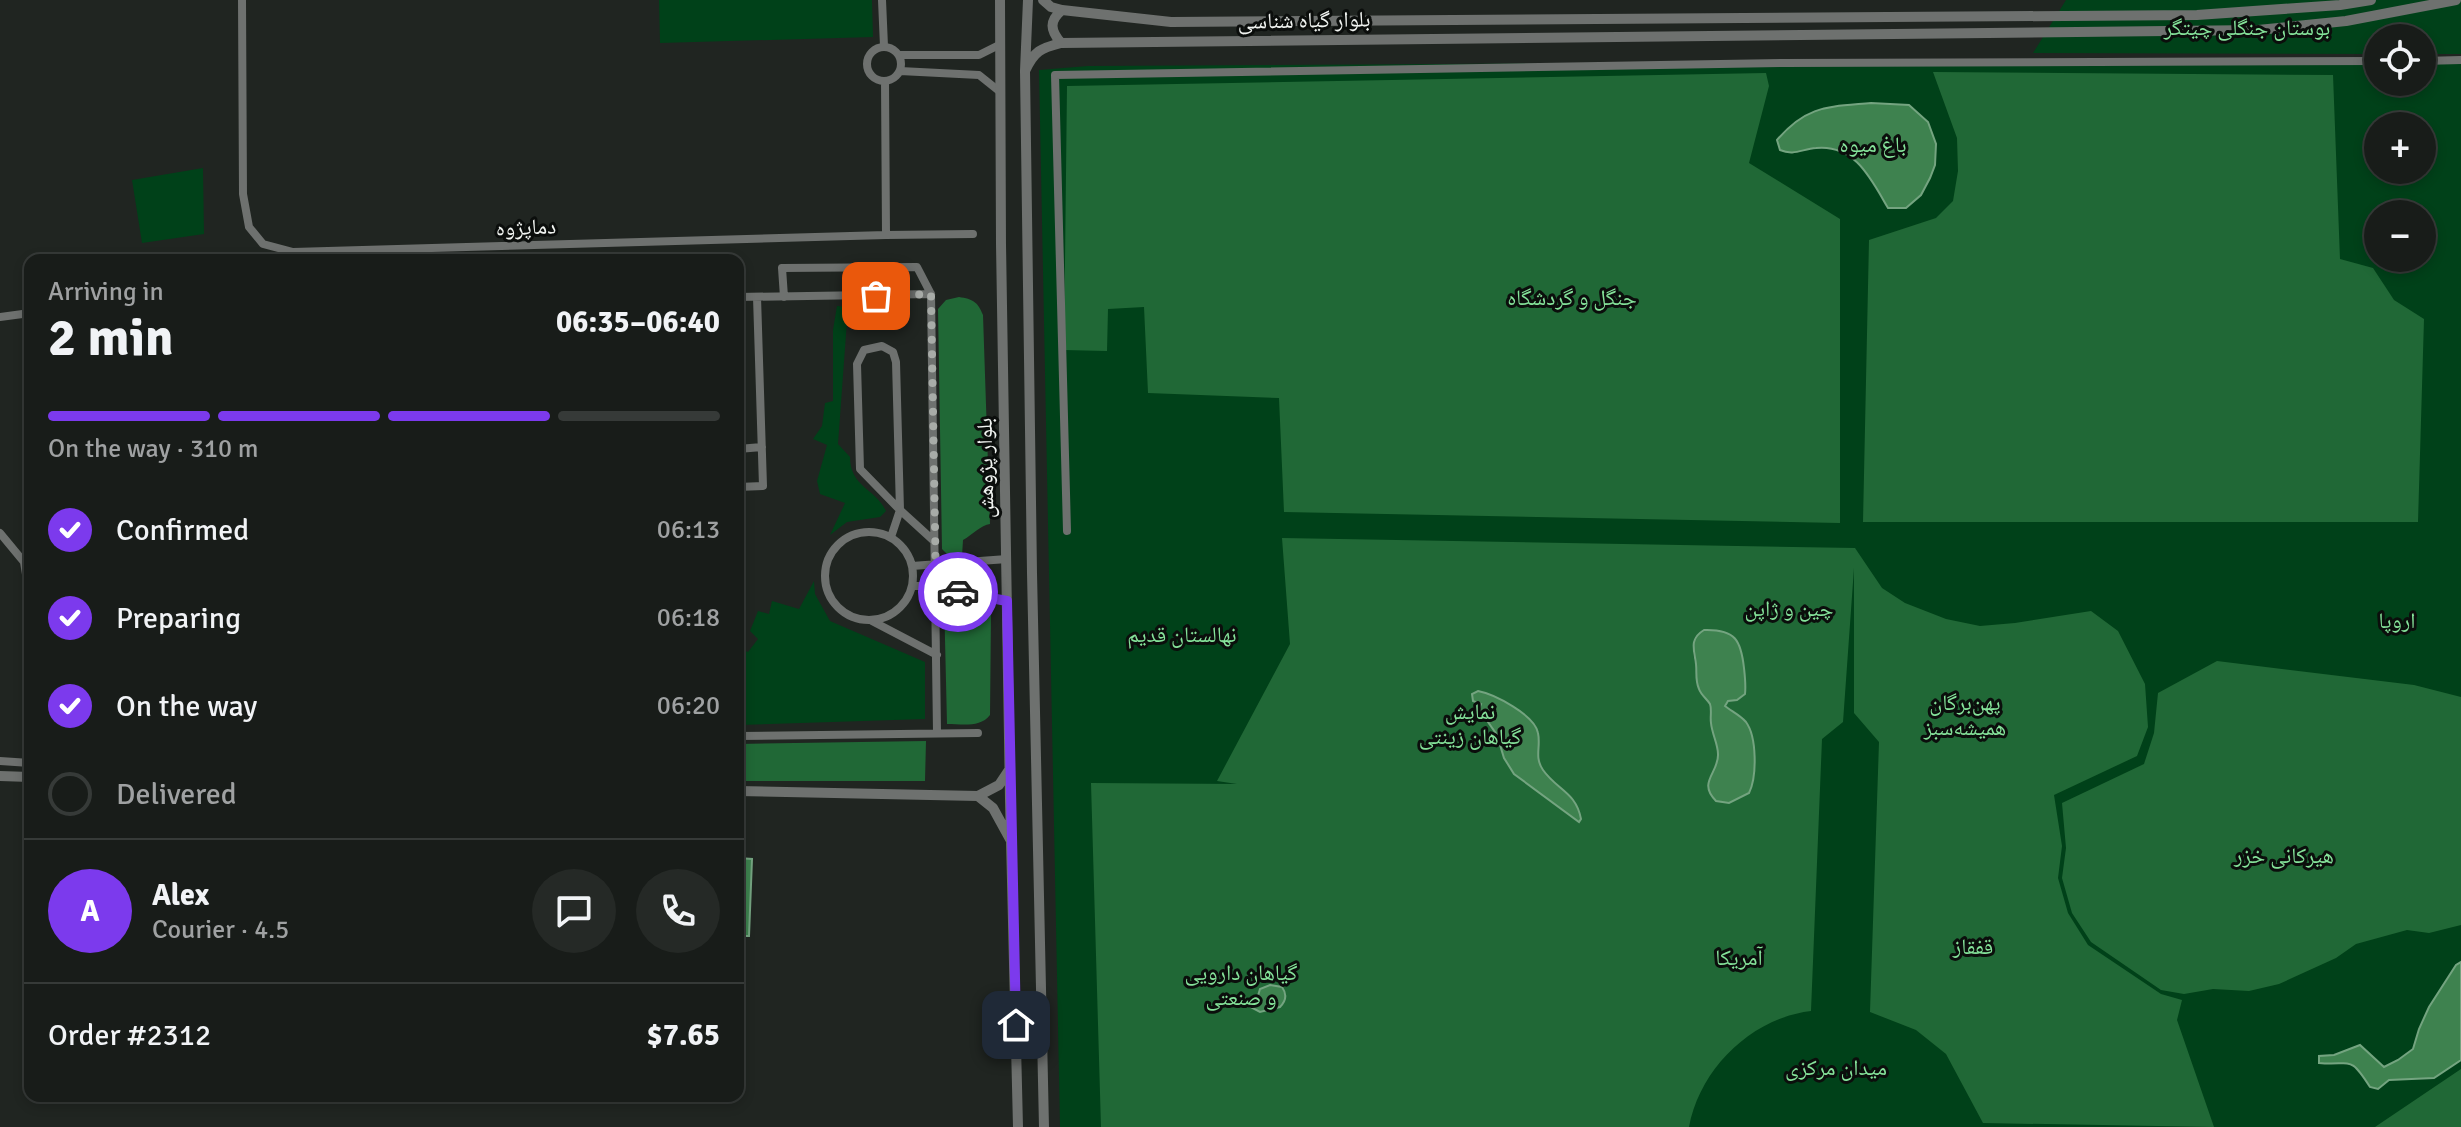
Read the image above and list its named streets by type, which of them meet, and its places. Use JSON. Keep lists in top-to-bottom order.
{
  "streets": {
    "street": ["بلوار گیاه شناسی", "دماپژوه", "بلوار پژوهش"]
  },
  "parks": [
    "بوستان جنگلی چیتگر",
    "باغ میوه",
    "جنگل و گردشگاه",
    "چین و ژاپن",
    "اروپا",
    "نهالستان قدیم",
    "پهن‌برگان همیشه‌سبز",
    "نمایش گیاهان زینتی",
    "هیرکانی خزر",
    "قفقاز",
    "آمریکا",
    "گیاهان دارویی و صنعتی",
    "میدان مرکزی"
  ],
  "page": {
    "map_buttons": ["+", "−"],
    "heading": ["2 min", "Arriving in", "06:35–06:40"],
    "panel": [
      "Alex",
      "Courier · 4.5",
      "Order #2312",
      "$7.65"
    ],
    "bar": "On the way · 310 m",
    "list": [
      ["Confirmed", "06:13"],
      ["Preparing", "06:18"],
      ["On the way", "06:20"],
      "Delivered"
    ],
    "round": "A"
  }
}
